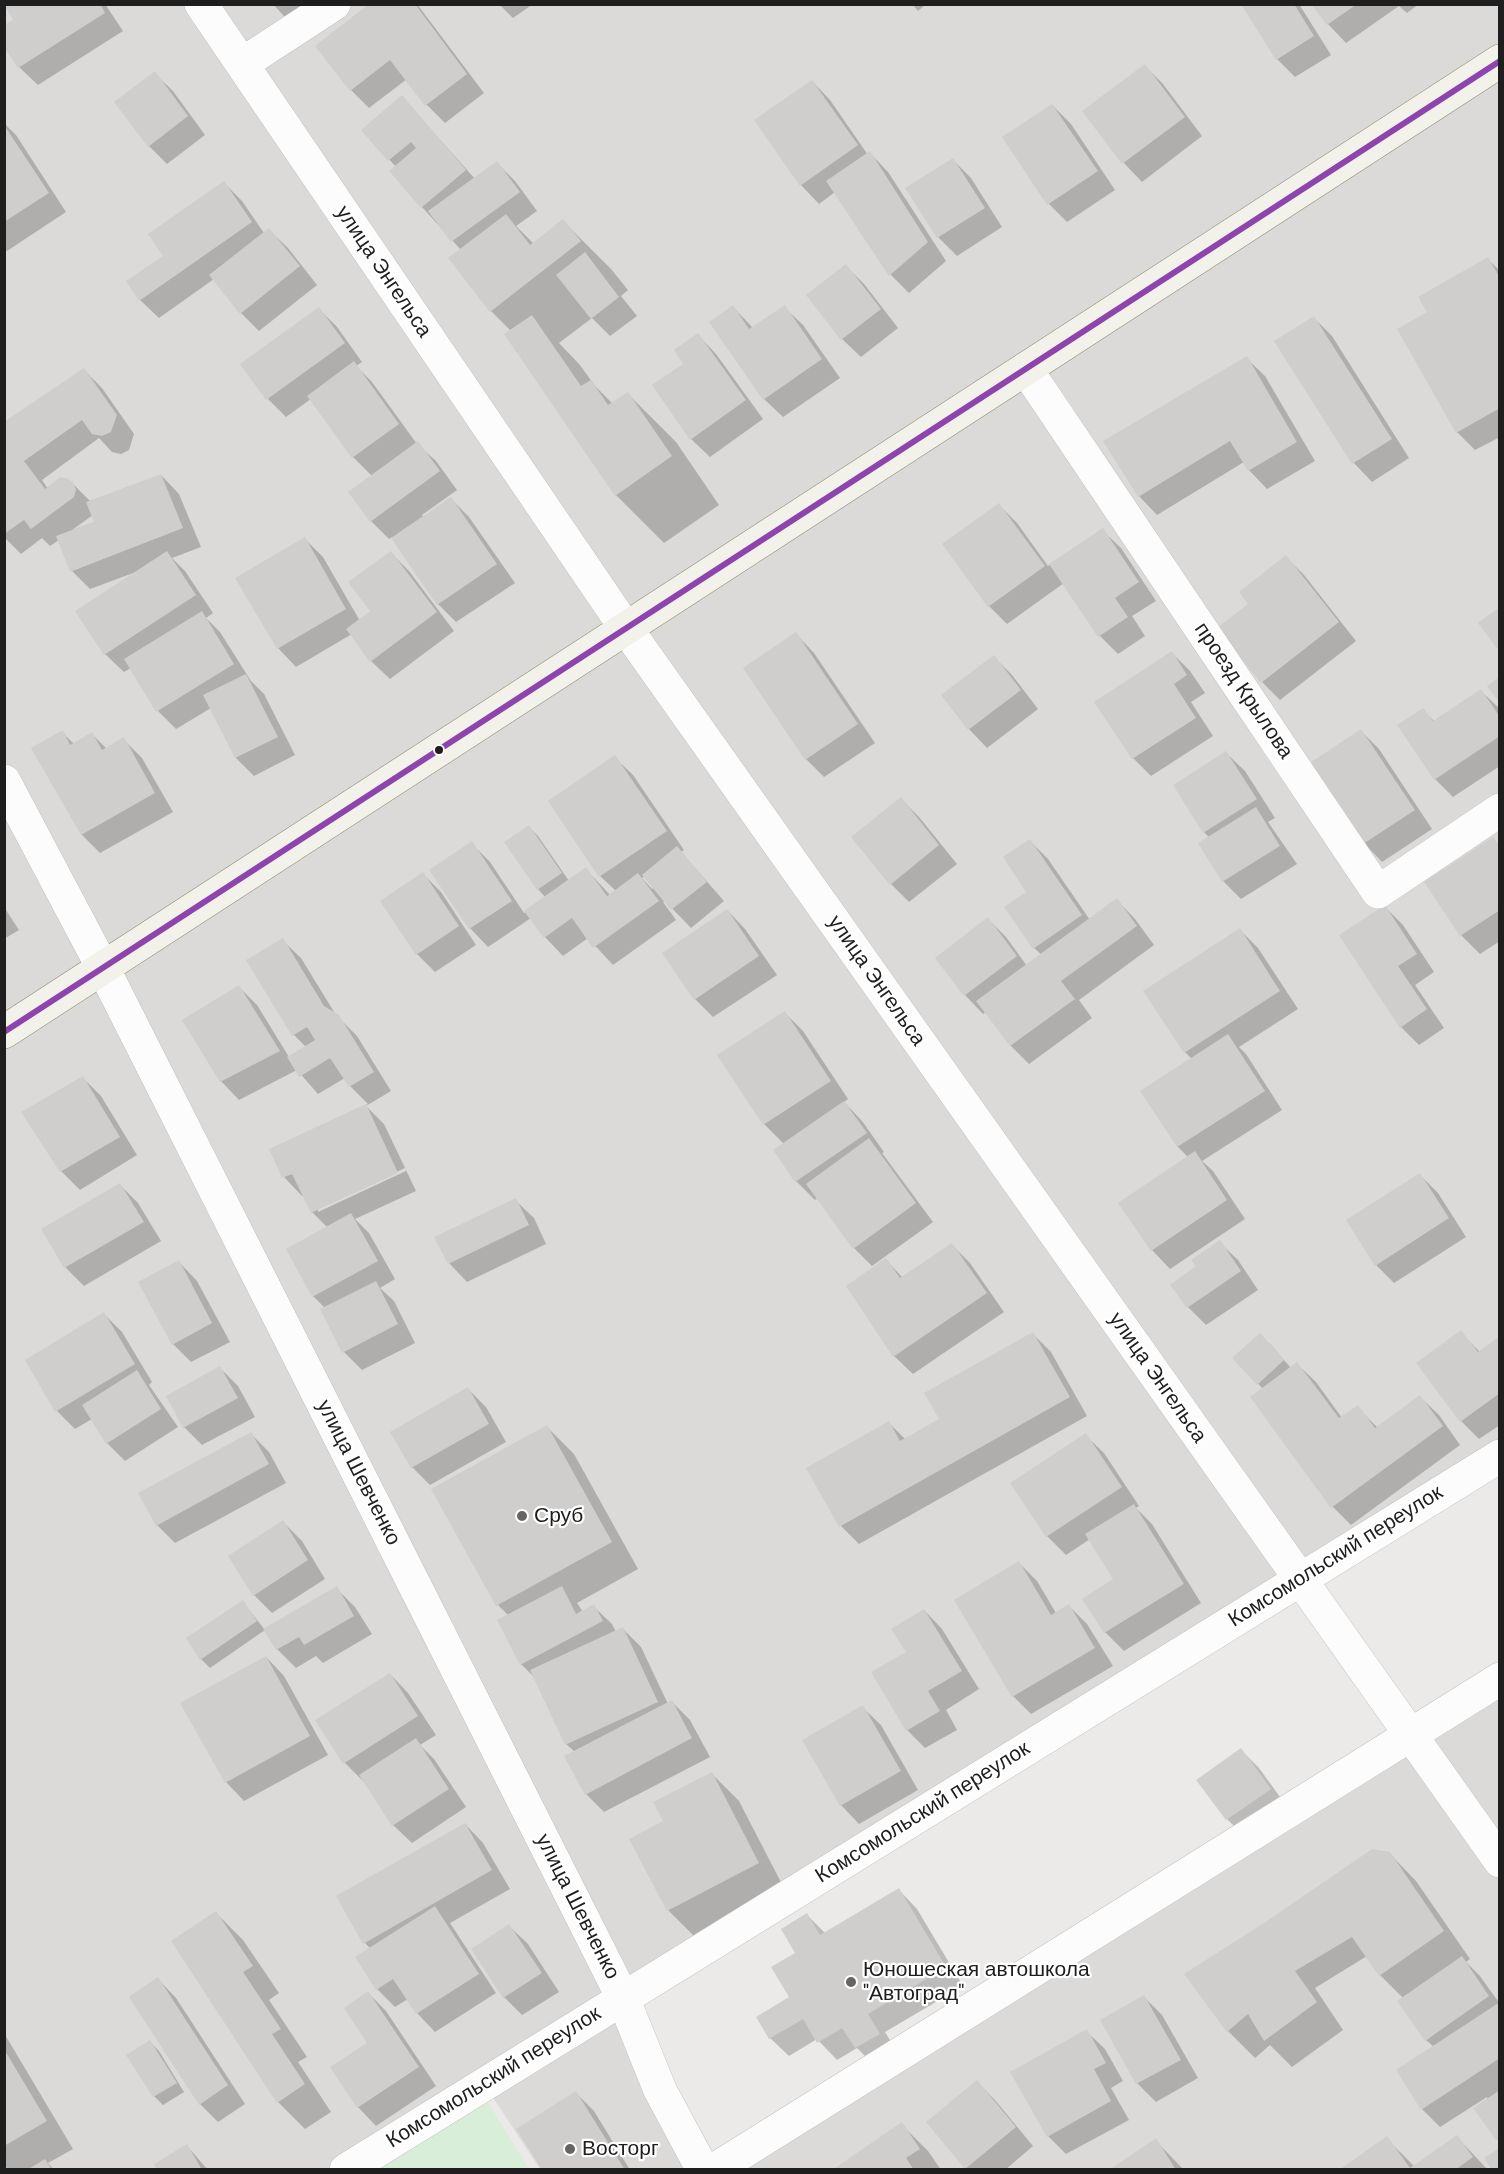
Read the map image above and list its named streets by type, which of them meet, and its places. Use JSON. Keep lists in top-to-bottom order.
{
  "streets": {
    "street": [
      "улица Энгельса",
      "проезд Крылова",
      "улица Шевченко",
      "Комсомольский переулок"
    ]
  },
  "crossings": [
    ["улица Энгельса", "Комсомольский переулок"],
    ["улица Шевченко", "Комсомольский переулок"]
  ],
  "places": ["Сруб", "Юношеская автошкола \"Автоград\"", "Восторг"]
}
